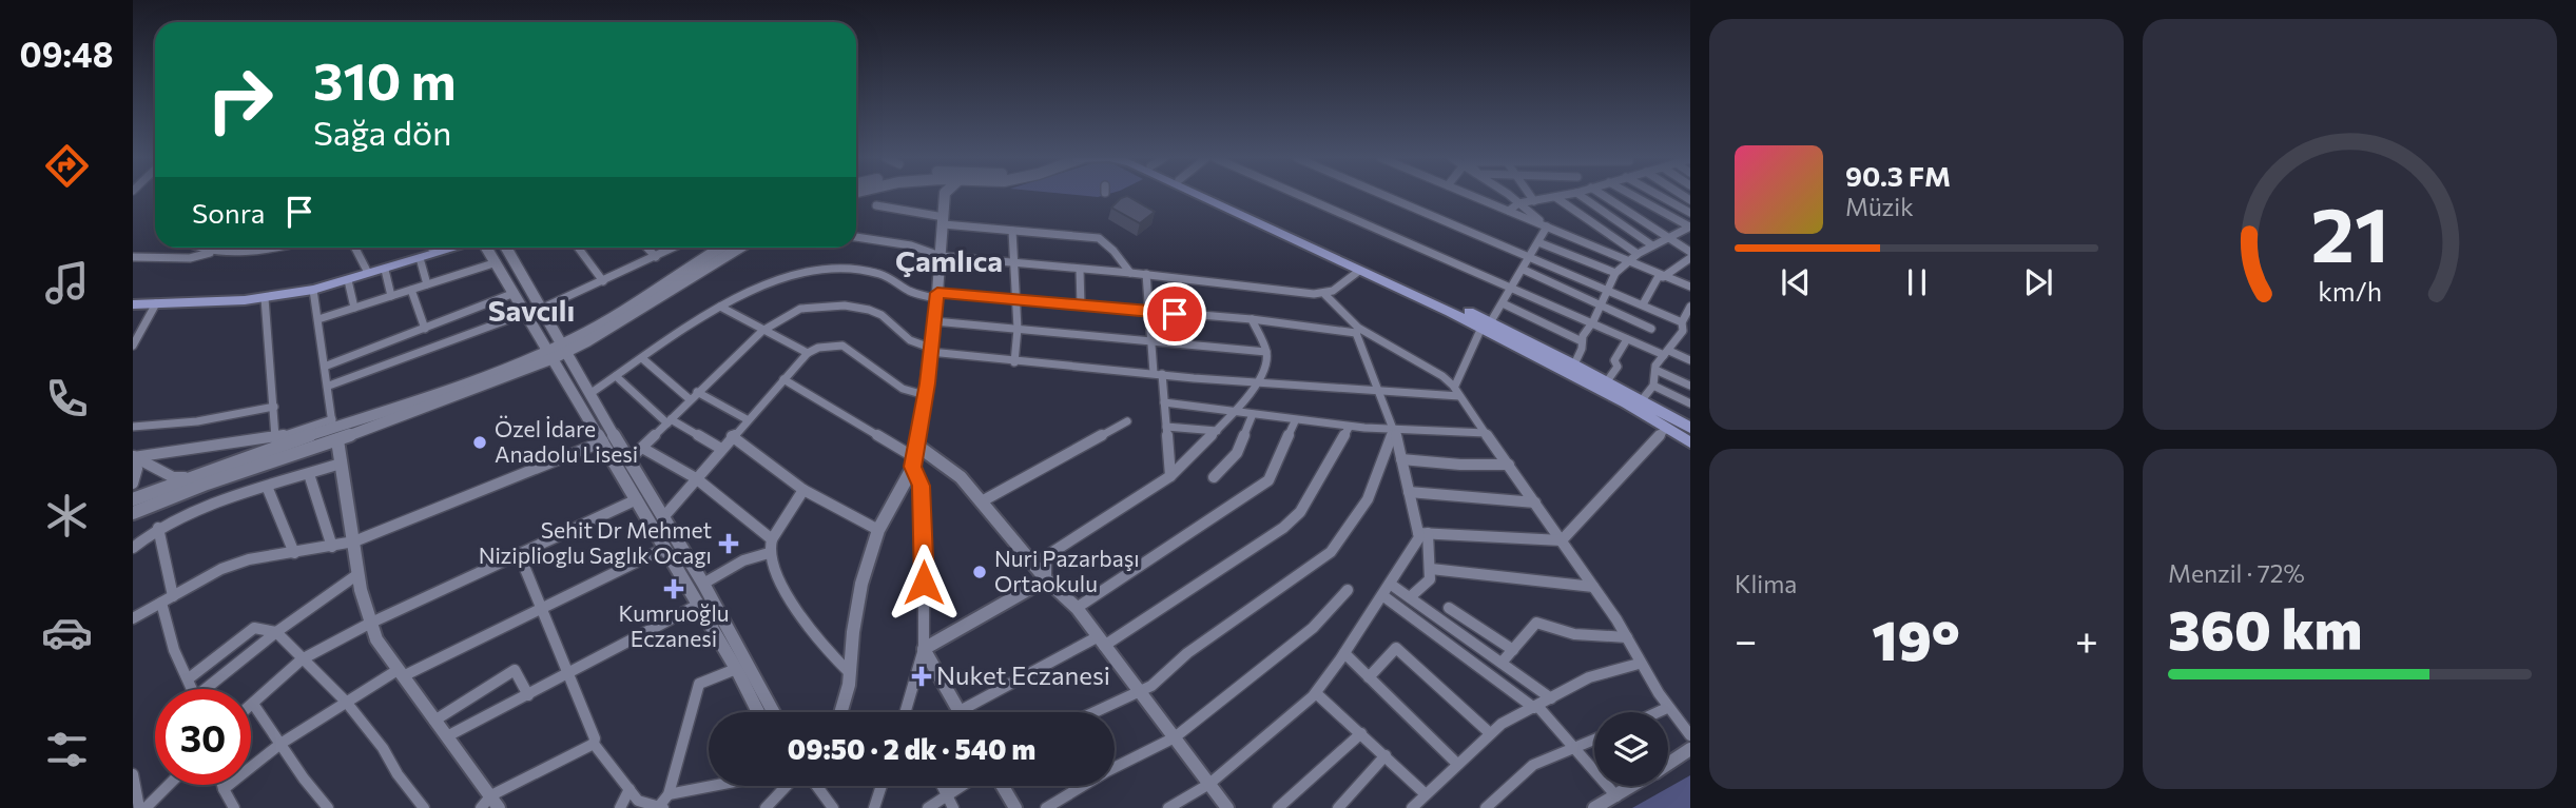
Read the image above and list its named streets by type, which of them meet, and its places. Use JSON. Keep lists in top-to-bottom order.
{
  "districts": ["Çamlıca", "Savcılı"],
  "places": {
    "other": ["Özel İdare Anadolu Lisesi", "Nuri Pazarbaşı Ortaokulu"],
    "health": ["Sehit Dr Mehmet Niziplioglu Saglık Ocagı", "Kumruoğlu Eczanesi", "Nuket Eczanesi"]
  },
  "page": {
    "tabs": "09:48",
    "turn": ["310 m", "Sağa dön"],
    "song": ["90.3 FM", "Müzik"],
    "then": "Sonra",
    "tile": [
      "Klima",
      ["Menzil · 72%", "360 km"]
    ],
    "heat": ["−", "19°", "+"],
    "limit": "30",
    "trip": "09:50 · 2 dk · 540 m",
    "gauge": ["21", "km/h"]
  }
}
